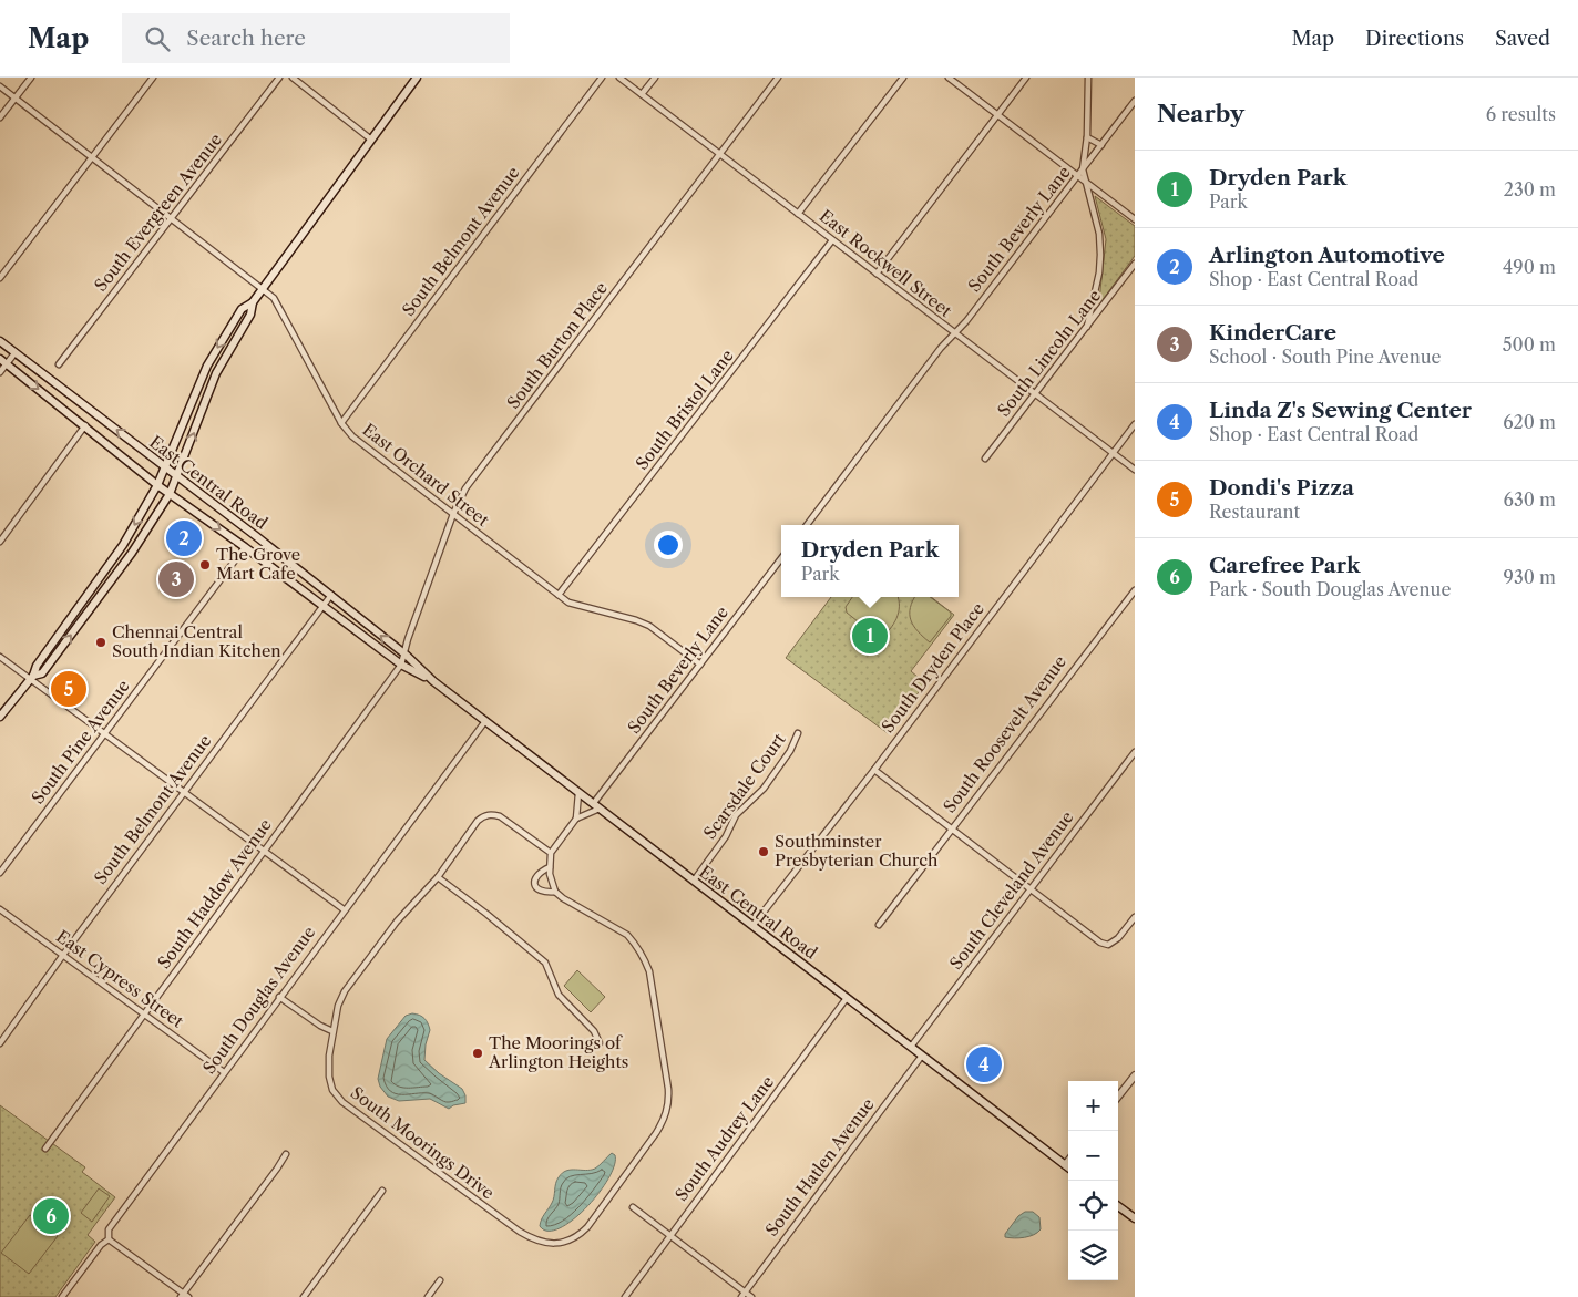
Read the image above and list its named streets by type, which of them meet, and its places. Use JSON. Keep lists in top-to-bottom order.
{
  "streets": {
    "main road": ["East Central Road"],
    "street": [
      "South Evergreen Avenue",
      "South Beverly Lane",
      "South Belmont Avenue",
      "East Rockwell Street",
      "South Burton Place",
      "South Lincoln Lane",
      "South Bristol Lane",
      "East Orchard Street",
      "South Dryden Place",
      "South Roosevelt Avenue",
      "South Pine Avenue",
      "Scarsdale Court",
      "South Cleveland Avenue",
      "South Haddow Avenue",
      "East Cypress Street",
      "South Douglas Avenue",
      "South Audrey Lane",
      "South Moorings Drive",
      "South Hatlen Avenue"
    ]
  },
  "crossings": [
    ["South Evergreen Avenue", "East Orchard Street"],
    ["South Beverly Lane", "East Rockwell Street"],
    ["South Beverly Lane", "East Orchard Street"],
    ["South Beverly Lane", "East Central Road"],
    ["South Belmont Avenue", "East Orchard Street"],
    ["South Belmont Avenue", "East Central Road"],
    ["South Belmont Avenue", "East Cypress Street"],
    ["East Rockwell Street", "South Burton Place"],
    ["East Rockwell Street", "South Lincoln Lane"],
    ["East Rockwell Street", "South Bristol Lane"],
    ["East Rockwell Street", "South Dryden Place"],
    ["South Burton Place", "East Orchard Street"],
    ["South Burton Place", "East Central Road"],
    ["South Burton Place", "South Haddow Avenue"],
    ["South Bristol Lane", "East Orchard Street"],
    ["East Central Road", "South Dryden Place"],
    ["East Central Road", "South Pine Avenue"],
    ["East Central Road", "Scarsdale Court"],
    ["East Central Road", "South Cleveland Avenue"],
    ["East Central Road", "South Haddow Avenue"],
    ["East Central Road", "South Douglas Avenue"],
    ["East Central Road", "South Audrey Lane"],
    ["East Central Road", "South Hatlen Avenue"],
    ["South Haddow Avenue", "East Cypress Street"],
    ["East Cypress Street", "South Douglas Avenue"]
  ],
  "places": [
    "The Grove Mart Cafe",
    "Chennai Central South Indian Kitchen",
    "Southminster Presbyterian Church",
    "The Moorings of Arlington Heights"
  ],
  "page": {
    "header": "Map",
    "search": "Search here",
    "nav": ["Map", "Directions", "Saved"],
    "heading": ["Nearby", "6 results"],
    "list": [
      {
        "mark": "1",
        "name": "Dryden Park",
        "note": "Park",
        "value": "230 m"
      },
      {
        "mark": "2",
        "name": "Arlington Automotive",
        "note": "Shop · East Central Road",
        "value": "490 m"
      },
      {
        "mark": "3",
        "name": "KinderCare",
        "note": "School · South Pine Avenue",
        "value": "500 m"
      },
      {
        "mark": "4",
        "name": "Linda Z's Sewing Center",
        "note": "Shop · East Central Road",
        "value": "620 m"
      },
      {
        "mark": "5",
        "name": "Dondi's Pizza",
        "note": "Restaurant",
        "value": "630 m"
      },
      {
        "mark": "6",
        "name": "Carefree Park",
        "note": "Park · South Douglas Avenue",
        "value": "930 m"
      }
    ],
    "pins": [
      "2",
      "3",
      "1",
      "5",
      "4",
      "6"
    ],
    "popup": ["Dryden Park", "Park"],
    "map_buttons": ["+", "−"]
  }
}
